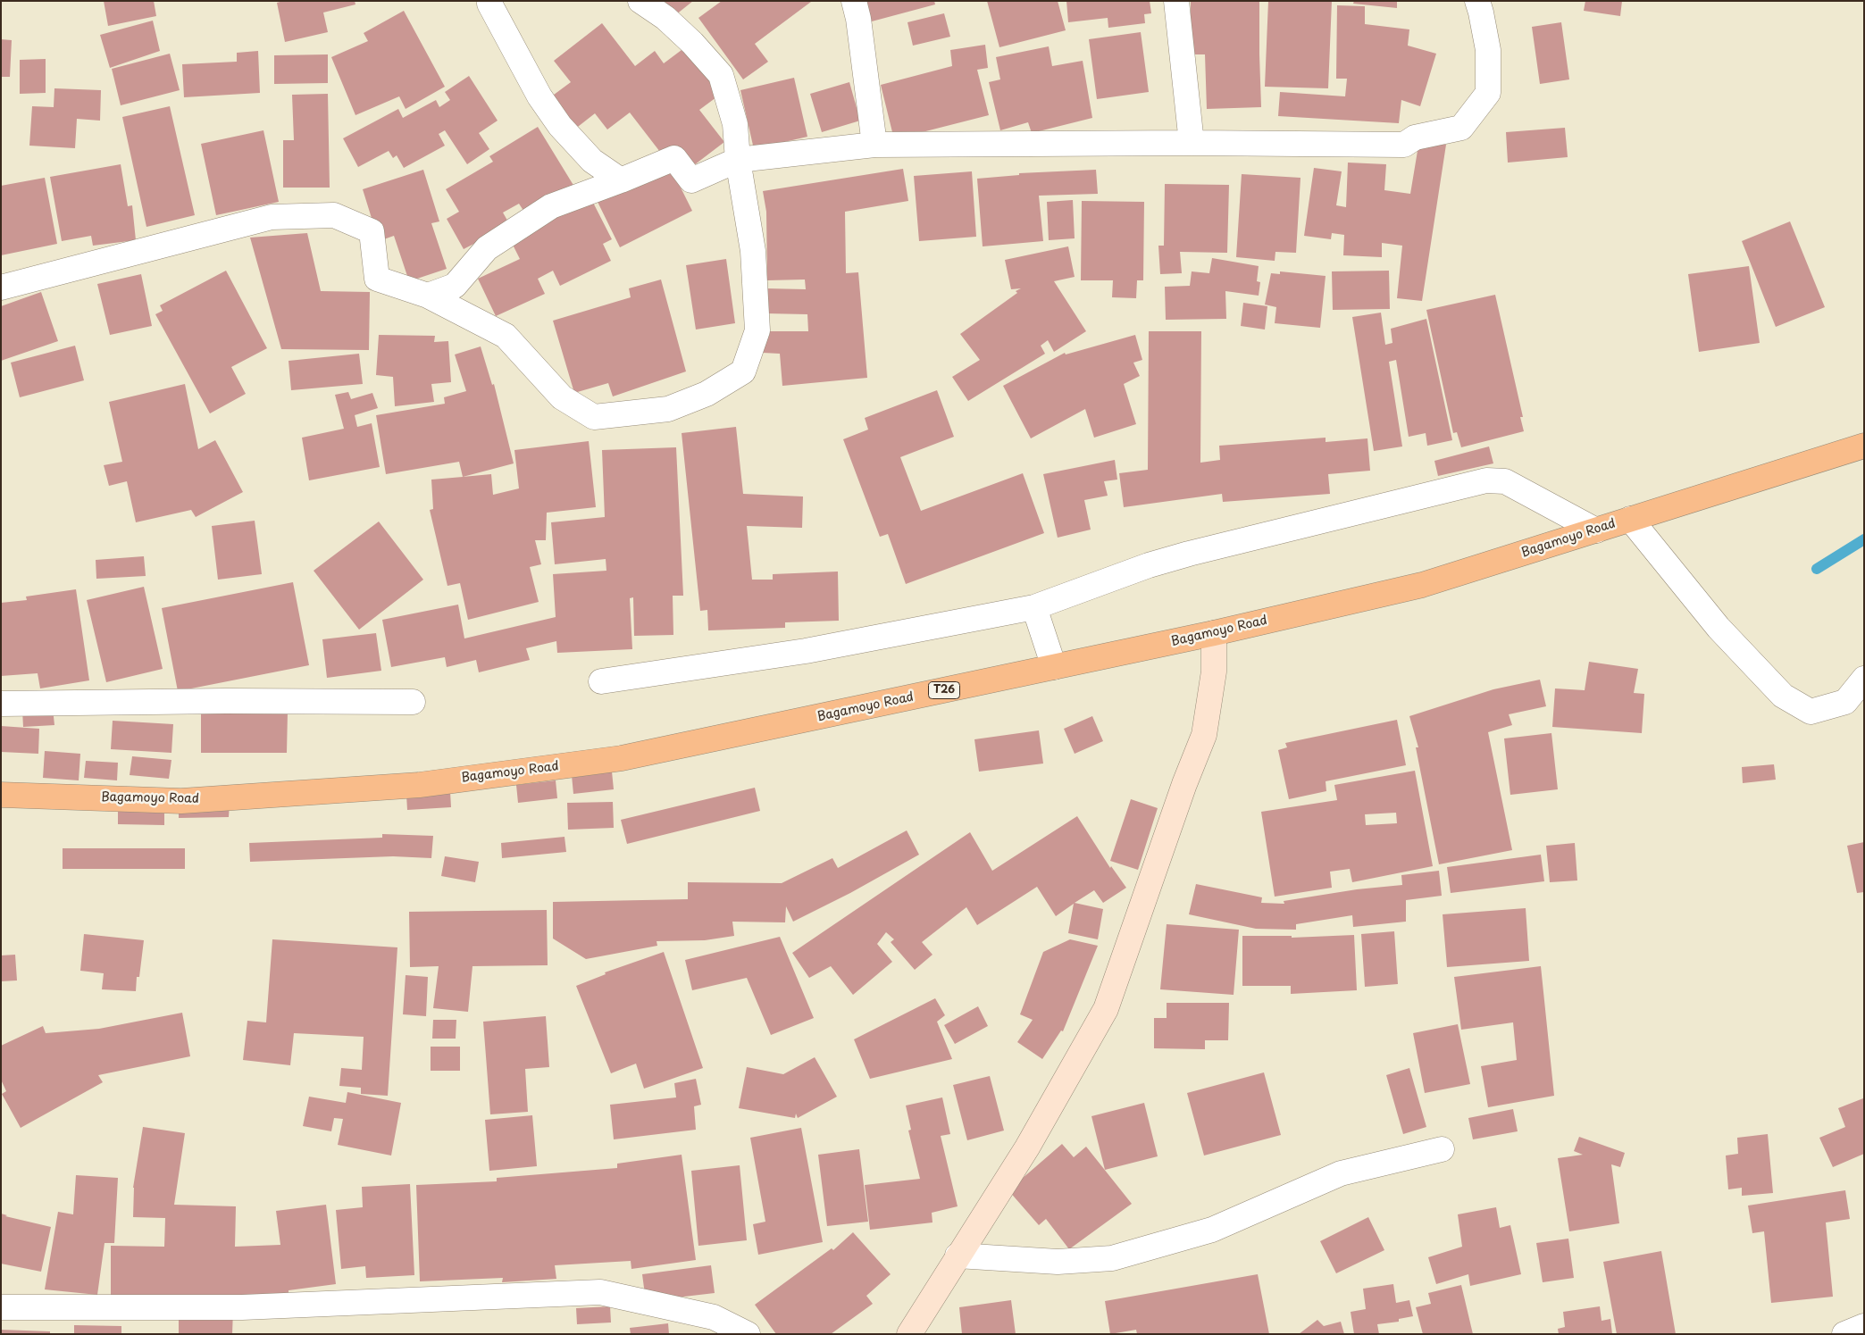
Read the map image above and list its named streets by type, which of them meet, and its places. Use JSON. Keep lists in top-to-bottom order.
{
  "streets": {
    "highway": ["Bagamoyo Road", "T26"]
  }
}
